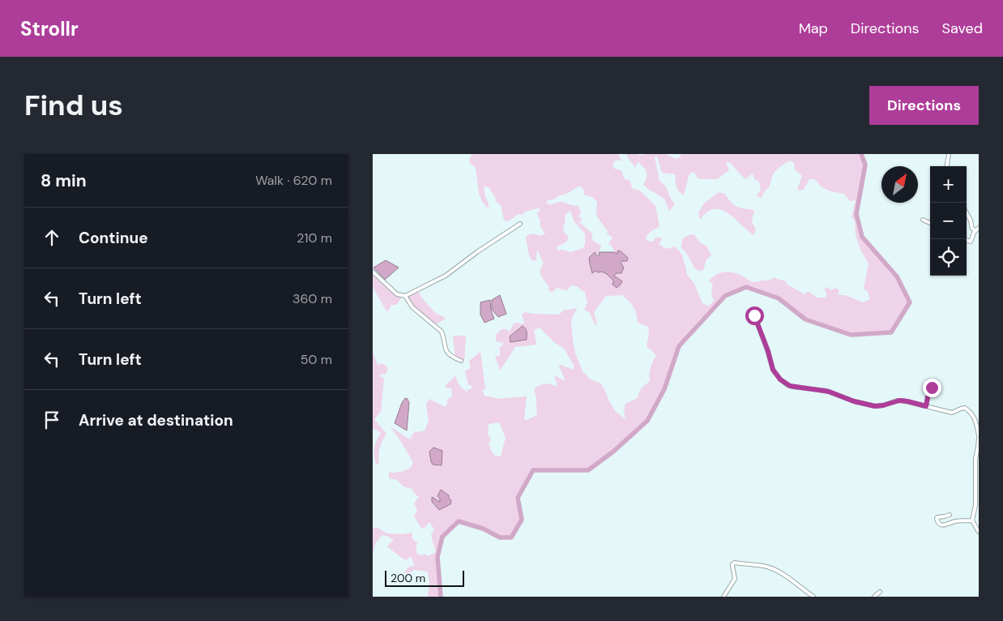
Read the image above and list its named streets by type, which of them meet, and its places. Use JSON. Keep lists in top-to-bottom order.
{
  "scale_bar": "200 m",
  "north": "top right",
  "page": {
    "header": "Strollr",
    "nav": ["Map", "Directions", "Saved"],
    "buttons": "Directions",
    "title": "Find us",
    "heading": ["8 min", "Walk · 620 m"],
    "map_buttons": ["+", "−"],
    "list": [
      ["Continue", "210 m"],
      ["Turn left", "360 m"],
      ["Turn left", "50 m"],
      "Arrive at destination"
    ],
    "scale": "200 m"
  }
}
